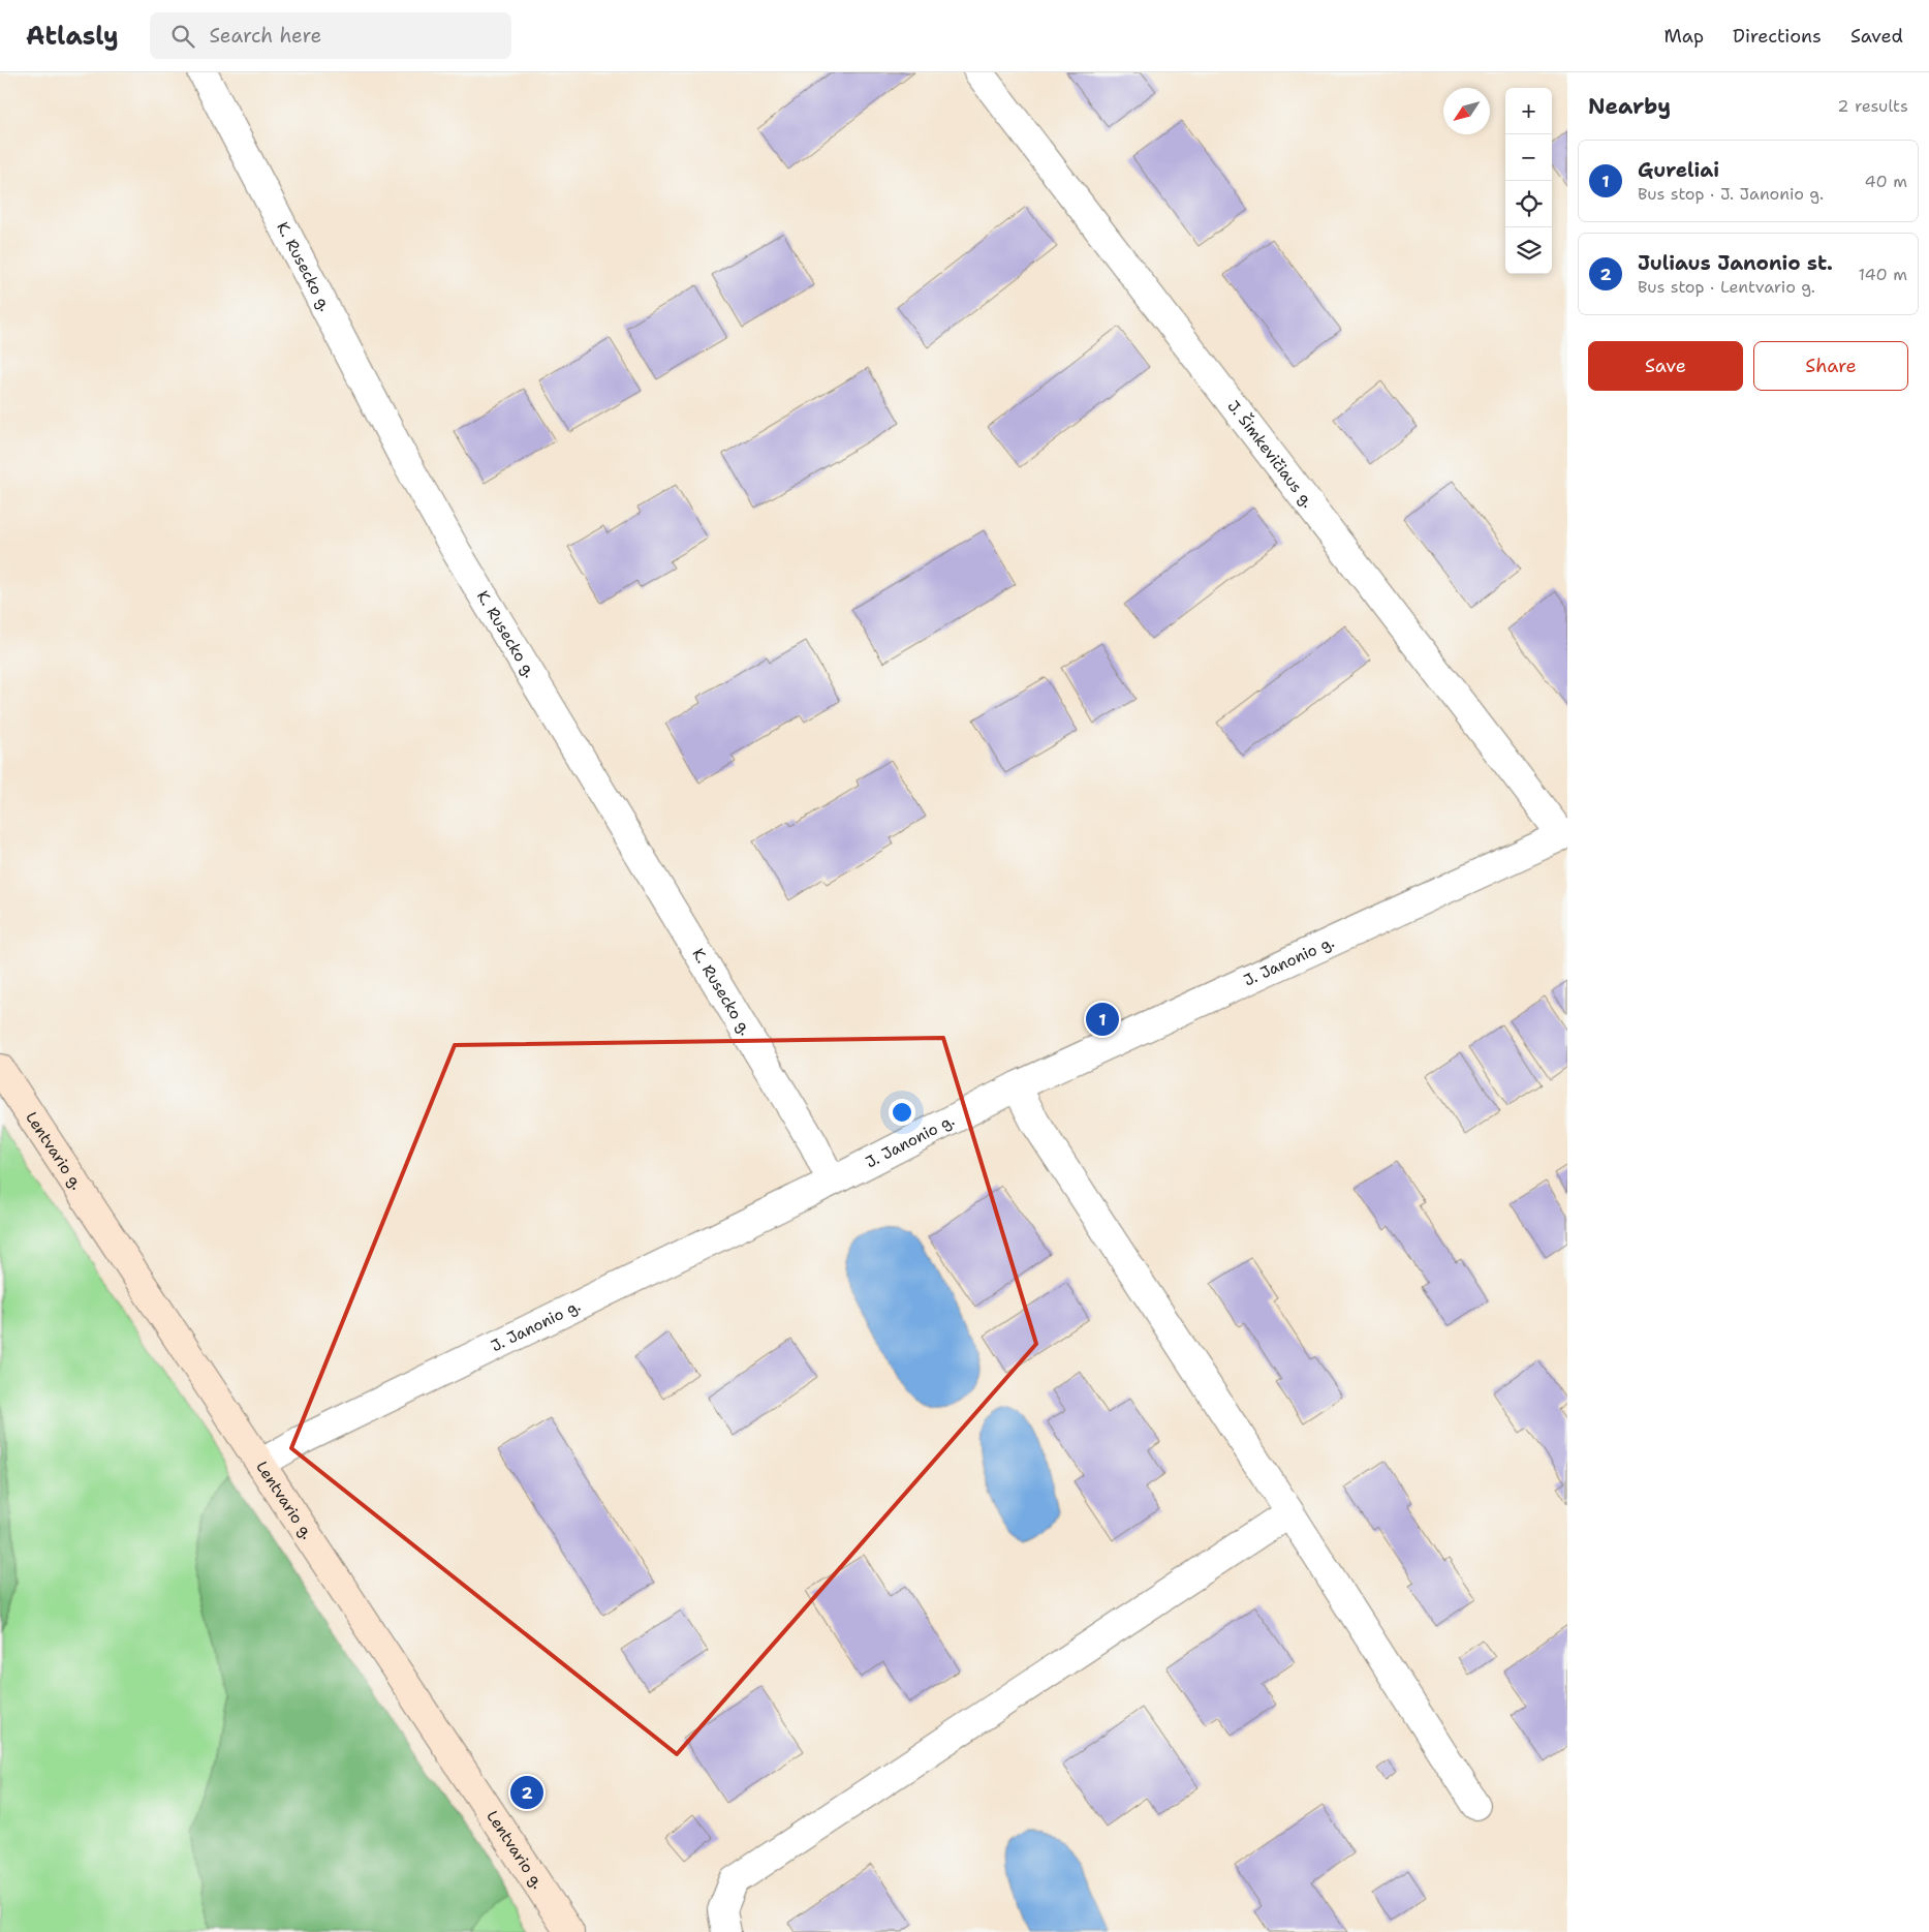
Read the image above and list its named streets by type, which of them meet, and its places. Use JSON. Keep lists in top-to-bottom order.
{
  "streets": {
    "main road": ["Lentvario g."],
    "street": ["K. Rusecko g.", "J. Šimkevičiaus g.", "J. Janonio g."]
  },
  "crossings": [
    ["K. Rusecko g.", "J. Janonio g."],
    ["J. Šimkevičiaus g.", "J. Janonio g."],
    ["J. Janonio g.", "Lentvario g."]
  ],
  "north": "bottom left",
  "page": {
    "header": "Atlasly",
    "search": "Search here",
    "nav": ["Map", "Directions", "Saved"],
    "heading": ["Nearby", "2 results"],
    "map_buttons": ["+", "−"],
    "list": [
      {
        "mark": "1",
        "name": "Gureliai",
        "note": "Bus stop · J. Janonio g.",
        "value": "40 m"
      },
      {
        "mark": "2",
        "name": "Juliaus Janonio st.",
        "note": "Bus stop · Lentvario g.",
        "value": "140 m"
      }
    ],
    "buttons": ["Save", "Share"],
    "pins": ["1", "2"]
  }
}
